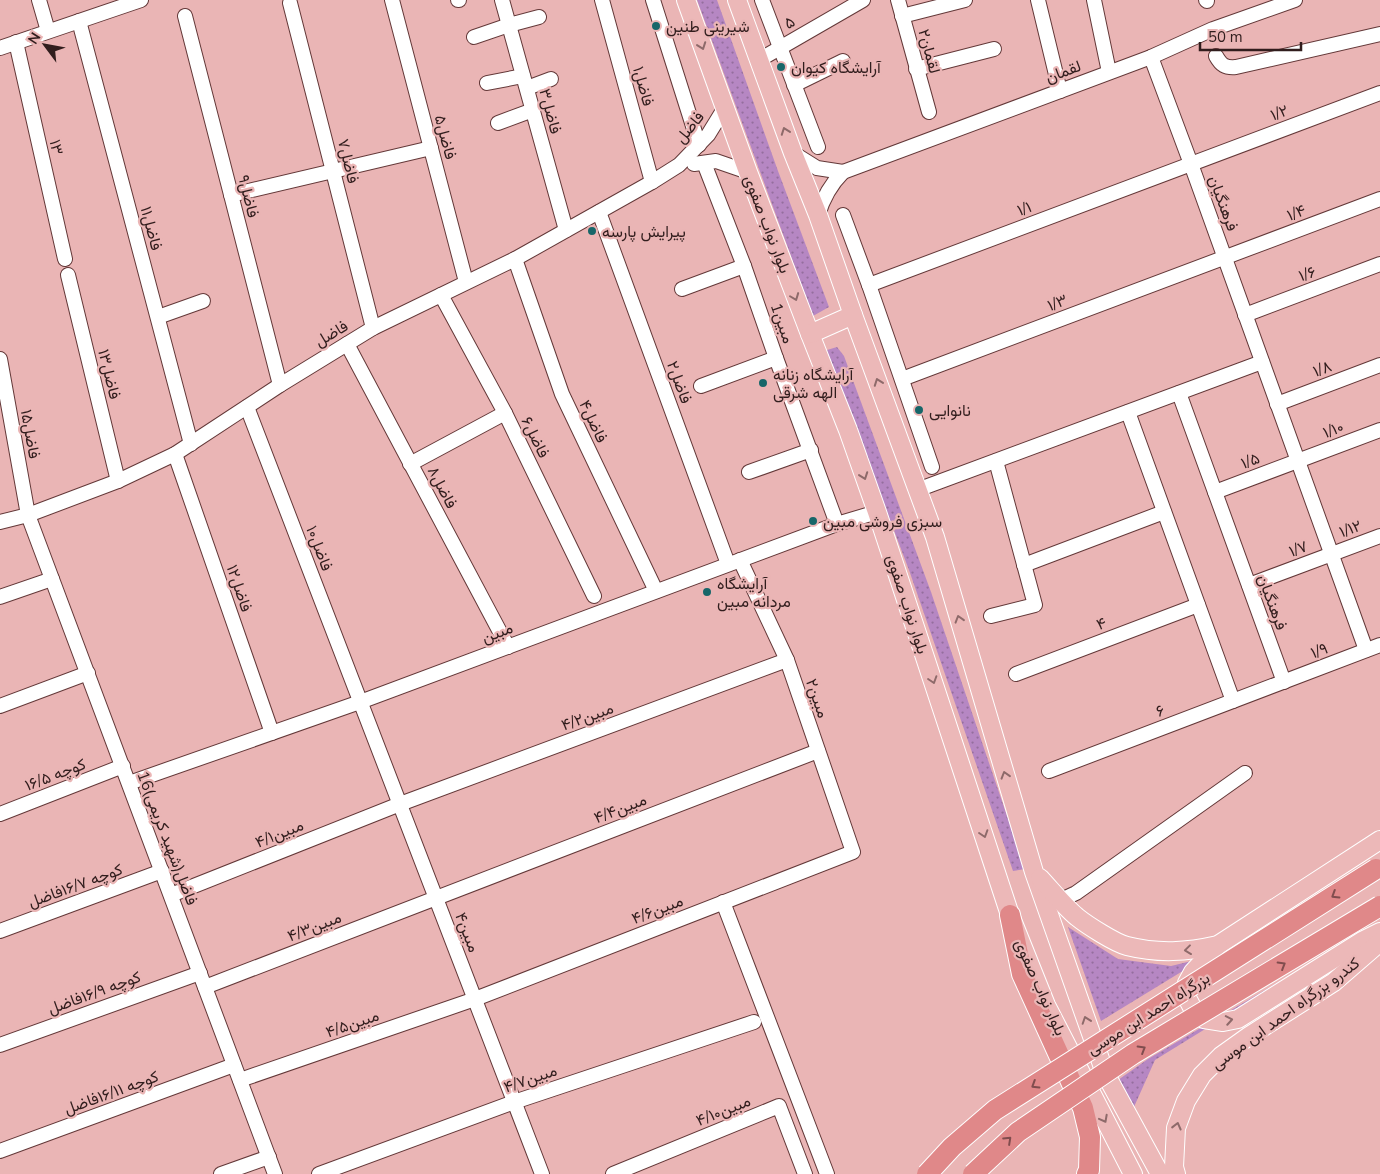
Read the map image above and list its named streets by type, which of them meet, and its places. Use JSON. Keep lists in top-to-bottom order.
{
  "streets": {
    "highway": ["بزرگراه احمد ابن موسی"],
    "main road": ["بلوار نواب صفوی", "کندرو بزرگراه احمد ابن موسی"],
    "street": [
      "۵",
      "۲لقمان",
      "لقمان",
      "۱فاضل",
      "۳فاضل",
      "۱/۲",
      "فاضل",
      "۵فاضل",
      "۱۳",
      "۷فاضل",
      "۹فاضل",
      "فرهنگیان",
      "۱/۱",
      "۱/۴",
      "۱۱فاضل",
      "۱/۶",
      "۱/۳",
      "1مبین",
      "۱/۸",
      "۱۳فاضل",
      "۲فاضل",
      "۴فاضل",
      "۱/۱۰",
      "۱۵فاضل",
      "۶فاضل",
      "۱/۵",
      "۸فاضل",
      "۱/۱۲",
      "۱۰فاضل",
      "۱/۷",
      "۱۲فاضل",
      "۴",
      "مبین",
      "۱/۹",
      "۲مبین",
      "۶",
      "۴/۲مبین",
      "کوچه ۱۶/۵",
      "۴/۴مبین",
      "۴/۱مبین",
      "16فاضل(شهید کریمی)",
      "کوچه ۱۶/۷فاضل",
      "۴/۶مبین",
      "۴/۳مبین",
      "۴مبین",
      "کوچه ۱۶/۹فاضل",
      "۴/۵مبین",
      "۴/۷مبین",
      "کوچه ۱۶/۱۱فاضل",
      "۴/۱۰مبین"
    ]
  },
  "crossings": [
    ["۵", "بلوار نواب صفوی"],
    ["لقمان", "فرهنگیان"],
    ["لقمان", "بلوار نواب صفوی"],
    ["۱فاضل", "فاضل"],
    ["۳فاضل", "فاضل"],
    ["۱/۲", "فرهنگیان"],
    ["۱/۲", "۱/۱"],
    ["فاضل", "۵فاضل"],
    ["فاضل", "۷فاضل"],
    ["فاضل", "۹فاضل"],
    ["فاضل", "بلوار نواب صفوی"],
    ["فاضل", "۱۱فاضل"],
    ["فاضل", "1مبین"],
    ["فاضل", "۱۳فاضل"],
    ["فاضل", "۲فاضل"],
    ["فاضل", "۴فاضل"],
    ["فاضل", "۱۵فاضل"],
    ["فاضل", "۶فاضل"],
    ["فاضل", "۸فاضل"],
    ["فاضل", "۱۰فاضل"],
    ["فاضل", "۱۲فاضل"],
    ["فاضل", "16فاضل(شهید کریمی)"],
    ["فرهنگیان", "۱/۱"],
    ["فرهنگیان", "۱/۴"],
    ["فرهنگیان", "۱/۶"],
    ["فرهنگیان", "۱/۳"],
    ["فرهنگیان", "۱/۸"],
    ["فرهنگیان", "۱/۱۰"],
    ["فرهنگیان", "۱/۵"],
    ["فرهنگیان", "۱/۱۲"],
    ["فرهنگیان", "۱/۷"],
    ["فرهنگیان", "۱/۹"],
    ["فرهنگیان", "۶"],
    ["۱/۴", "۱/۳"],
    ["بلوار نواب صفوی", "مبین"],
    ["1مبین", "مبین"],
    ["۲فاضل", "مبین"],
    ["۲فاضل", "۲مبین"],
    ["۴فاضل", "مبین"],
    ["۱/۱۰", "۱/۵"],
    ["۱۵فاضل", "16فاضل(شهید کریمی)"],
    ["۸فاضل", "مبین"],
    ["۱/۱۲", "۱/۷"],
    ["۱۰فاضل", "مبین"],
    ["۱۰فاضل", "۴مبین"],
    ["۱۲فاضل", "مبین"],
    ["مبین", "۲مبین"],
    ["مبین", "16فاضل(شهید کریمی)"],
    ["مبین", "۴مبین"],
    ["۱/۹", "۶"],
    ["۲مبین", "۴/۲مبین"],
    ["۲مبین", "۴/۴مبین"],
    ["۲مبین", "۴/۶مبین"],
    ["۴/۲مبین", "۴/۱مبین"],
    ["۴/۲مبین", "۴مبین"],
    ["کوچه ۱۶/۵", "16فاضل(شهید کریمی)"],
    ["۴/۴مبین", "۴/۳مبین"],
    ["۴/۴مبین", "۴مبین"],
    ["۴/۱مبین", "16فاضل(شهید کریمی)"],
    ["۴/۱مبین", "۴مبین"],
    ["16فاضل(شهید کریمی)", "کوچه ۱۶/۷فاضل"],
    ["16فاضل(شهید کریمی)", "۴/۳مبین"],
    ["16فاضل(شهید کریمی)", "کوچه ۱۶/۹فاضل"],
    ["16فاضل(شهید کریمی)", "۴/۵مبین"],
    ["16فاضل(شهید کریمی)", "کوچه ۱۶/۱۱فاضل"],
    ["۴/۶مبین", "۴مبین"],
    ["۴/۶مبین", "۴/۵مبین"],
    ["۴/۳مبین", "۴مبین"],
    ["۴مبین", "۴/۵مبین"],
    ["۴مبین", "۴/۷مبین"]
  ],
  "places": [
    "شیرینی طنین",
    "آرایشگاه کیوان",
    "پیرایش پارسه",
    "آرایشگاه زنانه الهه شرقی",
    "نانوایی",
    "سبزی فروشی مبین",
    "آرایشگاه مردانه مبین"
  ],
  "scale_bar": "50 m",
  "north": "top left"
}
